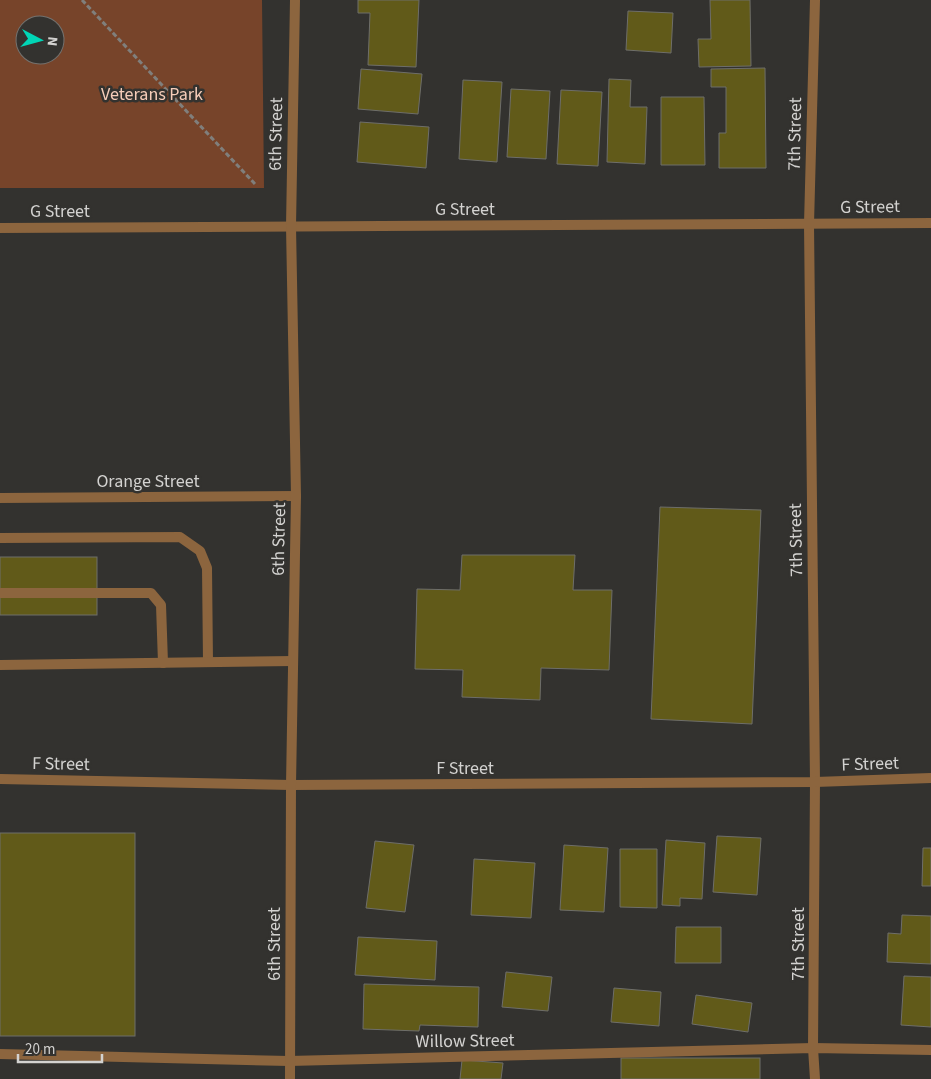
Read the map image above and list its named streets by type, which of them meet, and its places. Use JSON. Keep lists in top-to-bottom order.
{
  "streets": {
    "street": [
      "6th Street",
      "7th Street",
      "G Street",
      "Orange Street",
      "F Street",
      "Willow Street"
    ]
  },
  "crossings": [
    ["6th Street", "G Street"],
    ["6th Street", "Orange Street"],
    ["6th Street", "F Street"],
    ["6th Street", "Willow Street"],
    ["7th Street", "G Street"],
    ["7th Street", "F Street"],
    ["7th Street", "Willow Street"]
  ],
  "parks": ["Veterans Park"],
  "scale_bar": "20 m",
  "north": "right"
}
